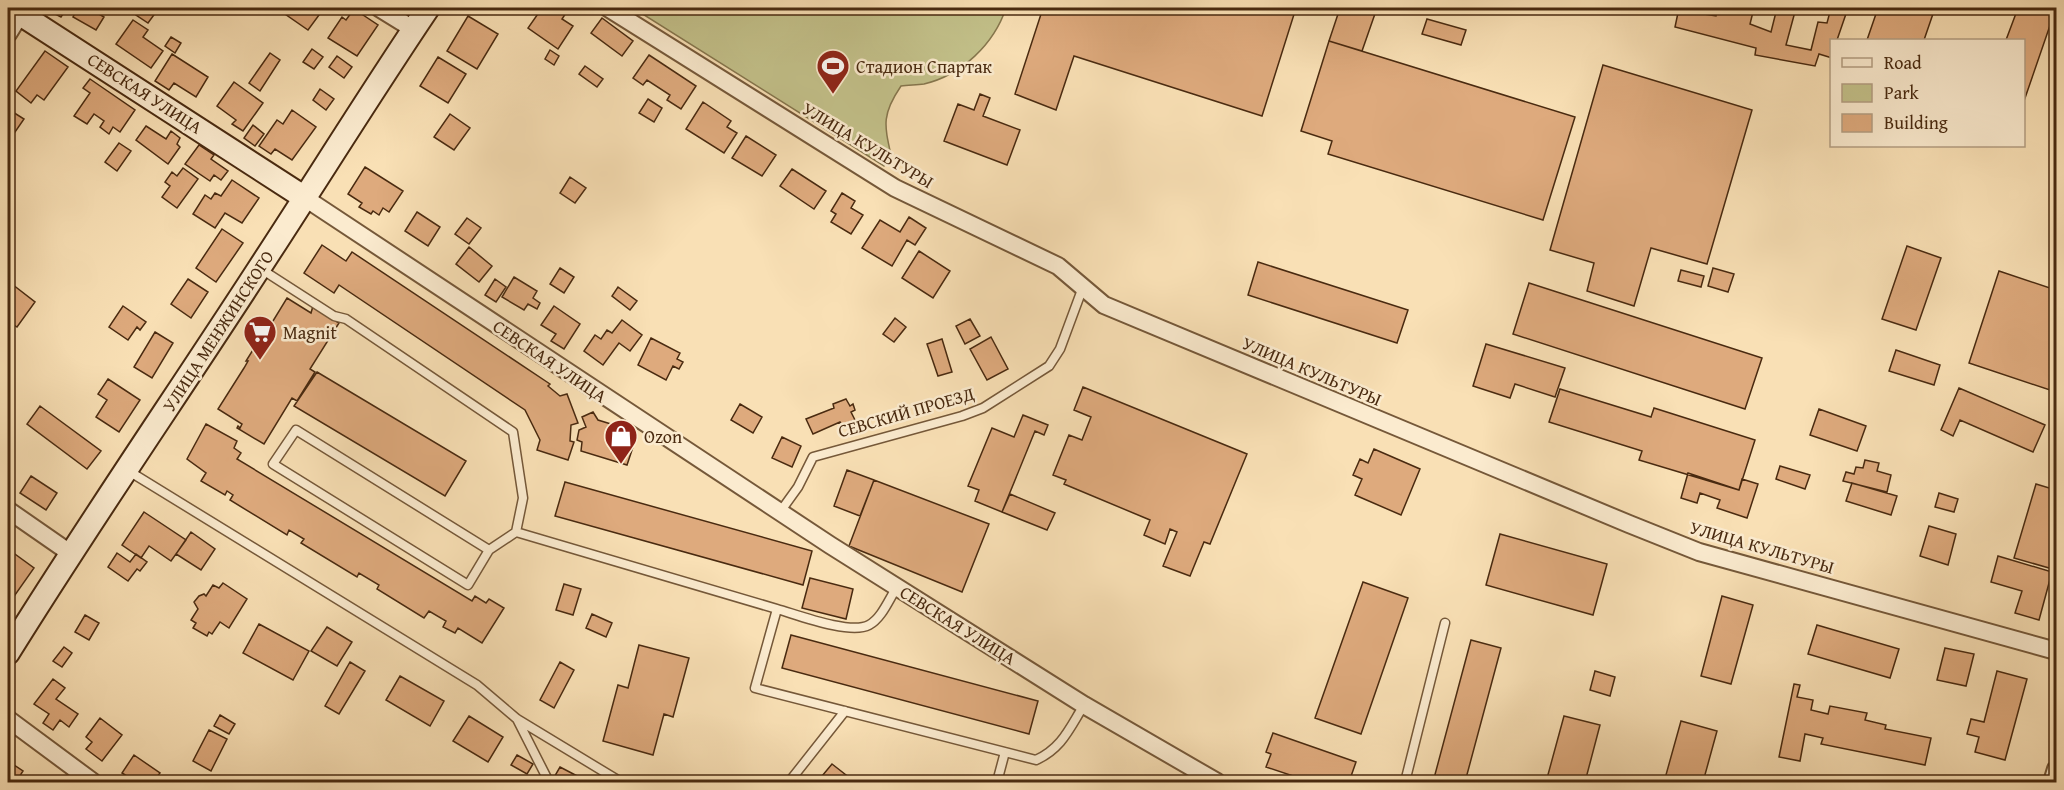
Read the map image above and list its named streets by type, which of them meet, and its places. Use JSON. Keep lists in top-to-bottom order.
{
  "streets": {
    "street": ["СЕВСКАЯ УЛИЦА", "УЛИЦА КУЛЬТУРЫ", "УЛИЦА МЕНЖИНСКОГО"],
    "lane": ["СЕВСКИЙ ПРОЕЗД"]
  },
  "crossings": [
    ["СЕВСКАЯ УЛИЦА", "УЛИЦА МЕНЖИНСКОГО"],
    ["СЕВСКАЯ УЛИЦА", "СЕВСКИЙ ПРОЕЗД"],
    ["УЛИЦА КУЛЬТУРЫ", "СЕВСКИЙ ПРОЕЗД"]
  ],
  "places": {
    "sports": ["Стадион Спартак"],
    "supermarket": ["Magnit"],
    "shop": ["Ozon"]
  },
  "legend": ["Road", "Park", "Building"]
}
